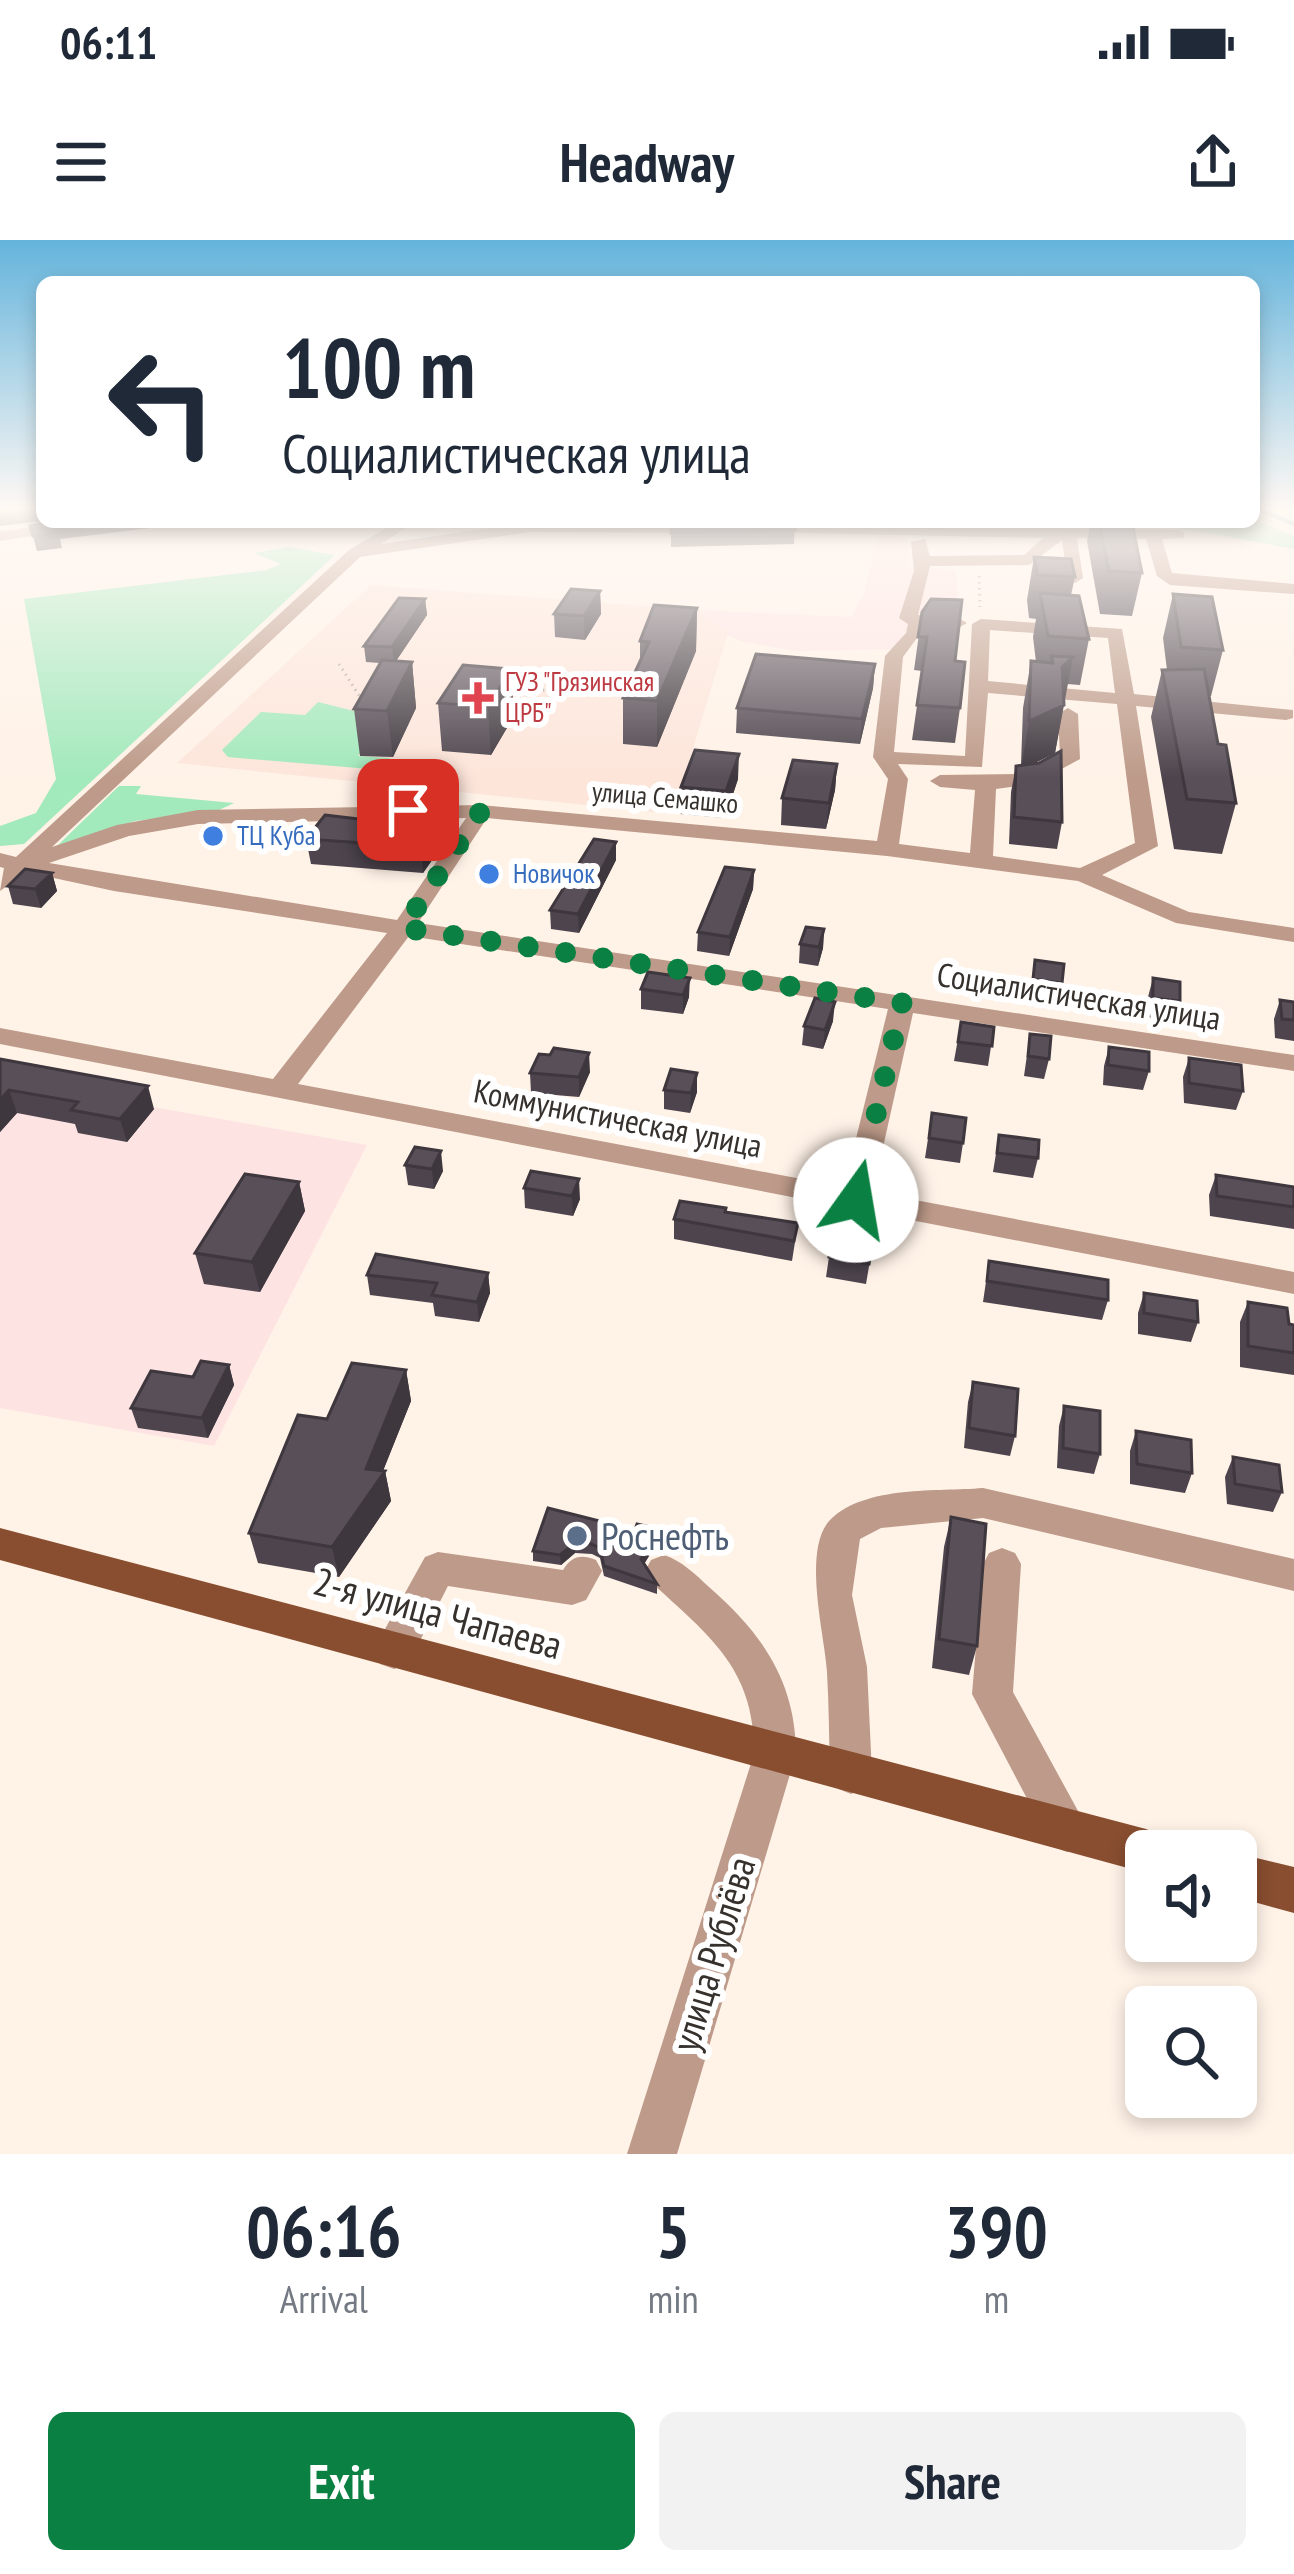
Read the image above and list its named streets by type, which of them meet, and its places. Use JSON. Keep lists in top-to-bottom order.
{
  "streets": {
    "main road": ["2-я улица Чапаева"],
    "street": [
      "улица Семашко",
      "Социалистическая улица",
      "Коммунистическая улица",
      "улица Рублёва"
    ]
  },
  "crossings": [
    ["улица Семашко", "Социалистическая улица"],
    ["2-я улица Чапаева", "улица Рублёва"]
  ],
  "places": {
    "health": ["ГУЗ \"Грязинская ЦРБ\""],
    "other": ["ТЦ Куба", "Новичок", "Роснефть"]
  },
  "page": {
    "status": "06:11",
    "header": "Headway",
    "turn": ["100 m", "Социалистическая улица"],
    "eta": [
      "06:16",
      "Arrival",
      "5",
      "min",
      "390",
      "m"
    ],
    "buttons": ["Exit", "Share"]
  }
}
